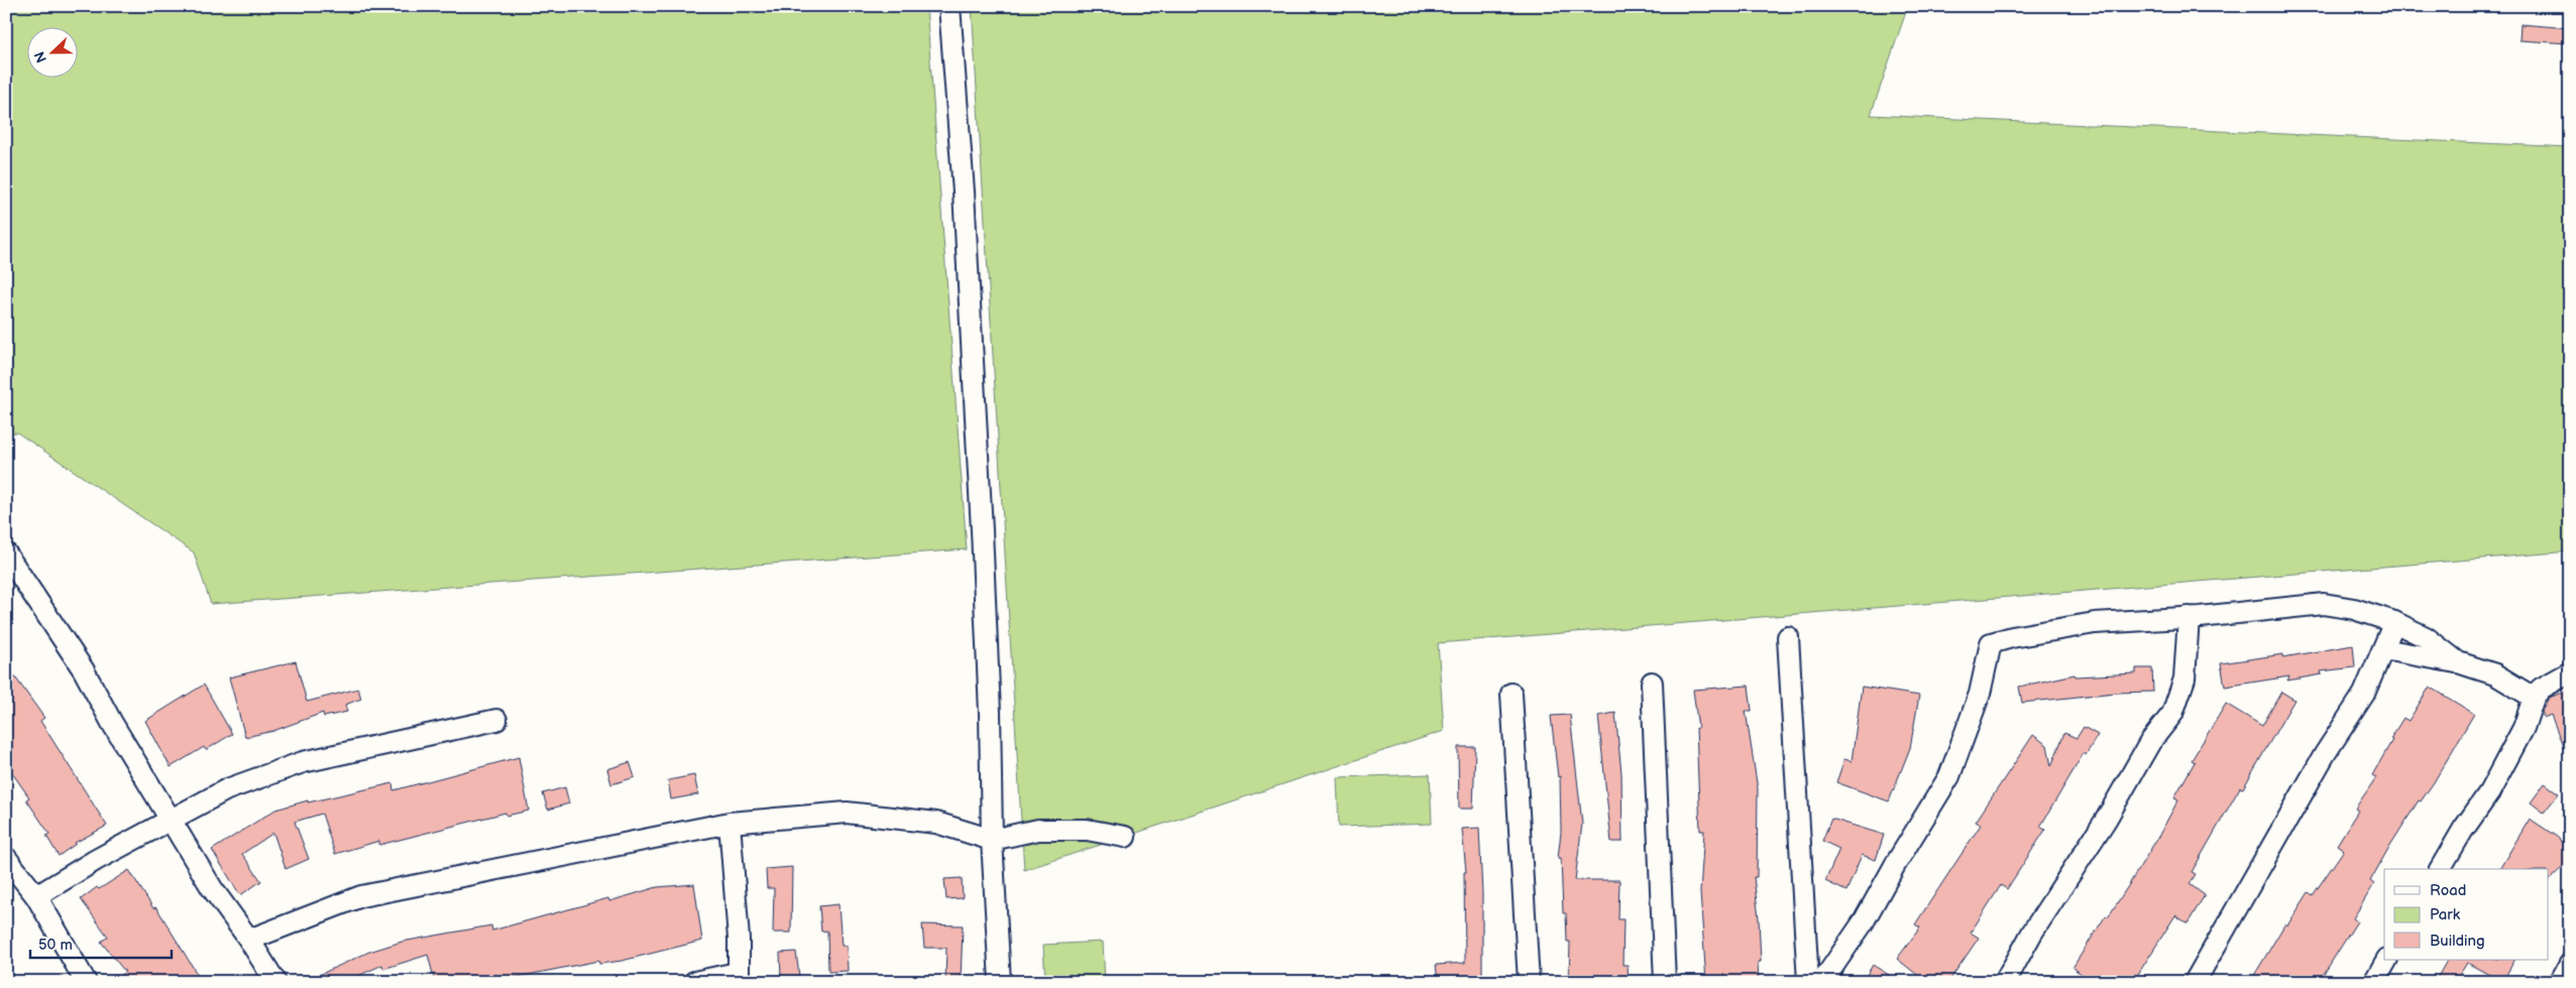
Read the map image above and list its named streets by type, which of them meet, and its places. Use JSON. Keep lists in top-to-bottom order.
{
  "legend": ["Road", "Park", "Building"],
  "scale_bar": "50 m",
  "north": "left"
}
